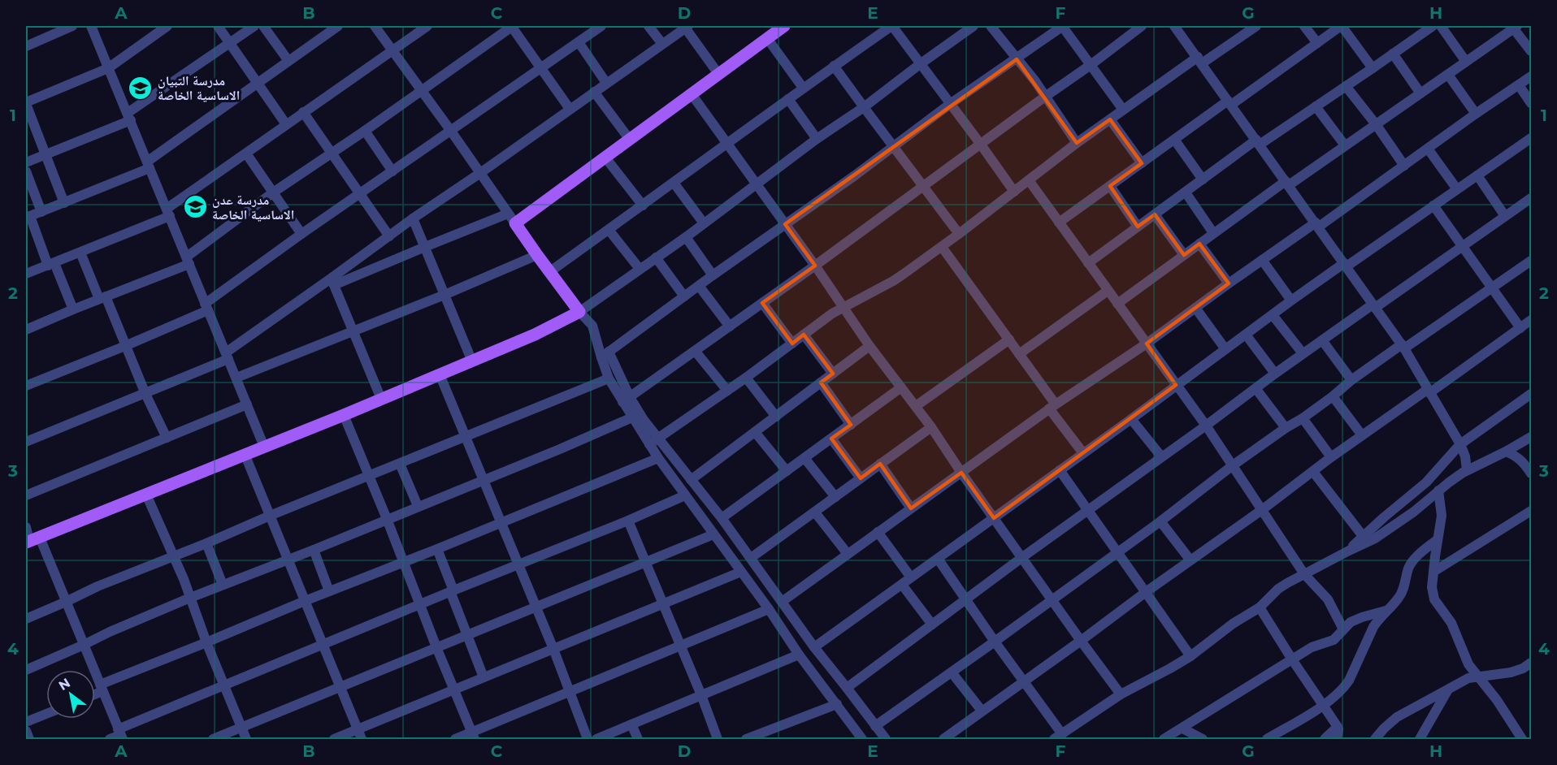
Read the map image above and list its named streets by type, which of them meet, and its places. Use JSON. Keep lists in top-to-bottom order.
{
  "places": {
    "school or university": ["مدرسة التبيان الاساسية الخاصة", "مدرسة عدن الاساسية الخاصة"]
  },
  "north": "top left",
  "grid": {
    "columns": [
      "A",
      "B",
      "C",
      "D",
      "E",
      "F",
      "G",
      "H"
    ],
    "rows": [
      "1",
      "2",
      "3",
      "4"
    ]
  }
}
